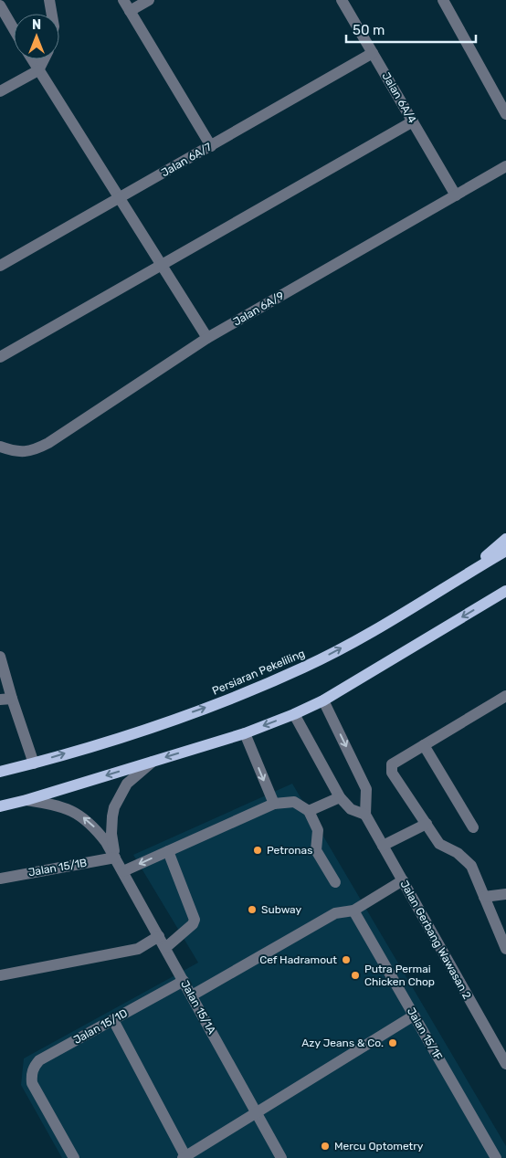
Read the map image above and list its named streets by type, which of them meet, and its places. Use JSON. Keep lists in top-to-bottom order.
{
  "streets": {
    "main road": ["Persiaran Pekeliling"],
    "street": [
      "Jalan 6A/4",
      "Jalan 6A/7",
      "Jalan 6A/9",
      "Jalan 15/1B",
      "Jalan Gerbang Wawasan 2",
      "Jalan 15/1A",
      "Jalan 15/1D",
      "Jalan 15/1F"
    ]
  },
  "crossings": [
    ["Jalan 6A/4", "Jalan 6A/7"],
    ["Jalan 6A/4", "Jalan 6A/9"],
    ["Jalan 15/1B", "Jalan 15/1A"],
    ["Jalan 15/1A", "Jalan 15/1D"]
  ],
  "places": [
    "Petronas",
    "Subway",
    "Cef Hadramout",
    "Putra Permai Chicken Chop",
    "Azy Jeans & Co.",
    "Mercu Optometry"
  ],
  "scale_bar": "50 m",
  "north": "top"
}
